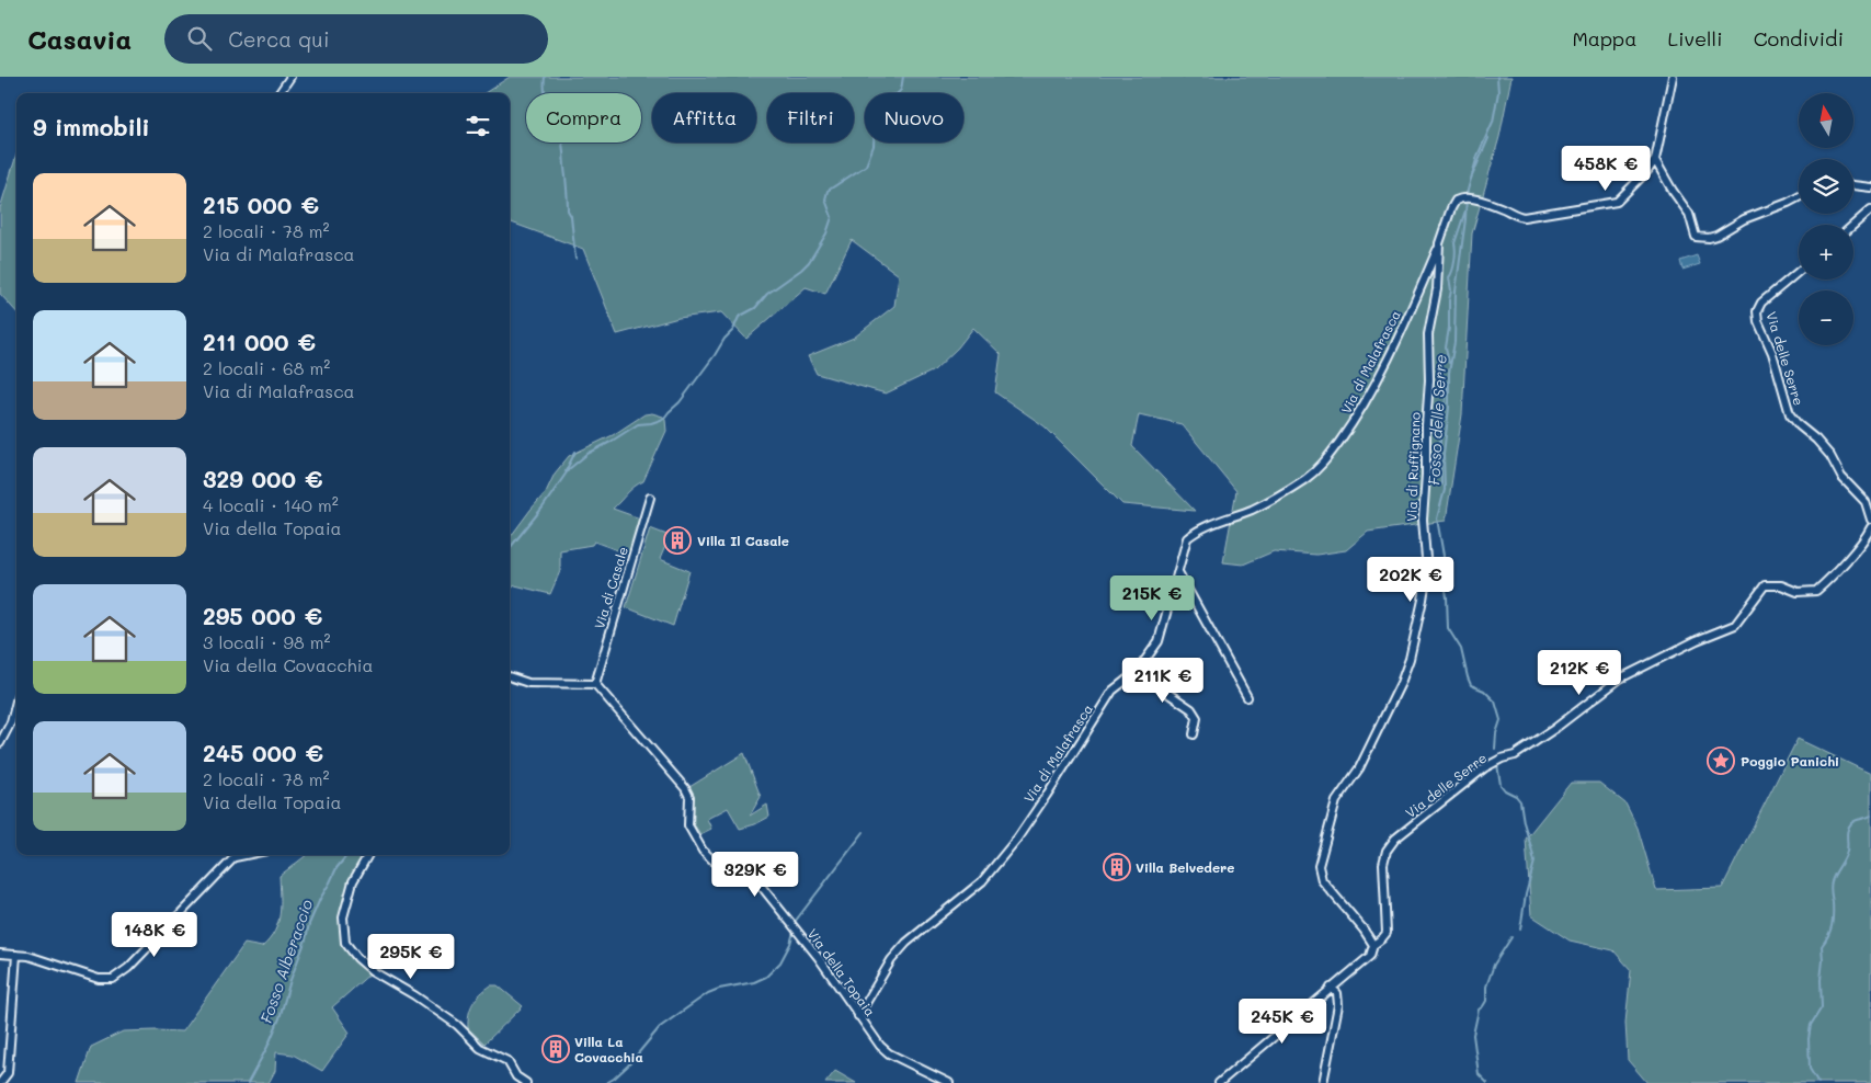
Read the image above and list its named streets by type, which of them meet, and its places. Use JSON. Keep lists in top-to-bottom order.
{
  "streets": {
    "street": [
      "Via delle Serre",
      "Via di Malafrasca",
      "Via di Ruffignano",
      "Via di Casale",
      "Via della Topaia"
    ]
  },
  "crossings": [
    ["Via delle Serre", "Via di Ruffignano"],
    ["Via di Malafrasca", "Via di Ruffignano"],
    ["Via di Malafrasca", "Via della Topaia"],
    ["Via di Casale", "Via della Topaia"]
  ],
  "water": ["Fosso delle Serre", "Fosso Alberaccio"],
  "places": {
    "building": ["Villa Il Casale", "Villa Belvedere", "Villa La Covacchia"],
    "place": ["Poggio Panichi"]
  },
  "north": "top",
  "page": {
    "header": "Casavia",
    "search": "Cerca qui",
    "nav": ["Mappa", "Livelli", "Condividi"],
    "map_buttons": ["+", "−"],
    "chip": [
      "Compra",
      "Affitta",
      "Filtri",
      "Nuovo"
    ],
    "heading": "9 immobili",
    "price": [
      "458K €",
      "202K €",
      "215K €",
      "212K €",
      "211K €",
      "329K €",
      "148K €",
      "295K €",
      "245K €"
    ],
    "list": [
      {
        "name": "215 000 €",
        "note": "2 locali · 78 m² · Via di Malafrasca"
      },
      {
        "name": "211 000 €",
        "note": "2 locali · 68 m² · Via di Malafrasca"
      },
      {
        "name": "329 000 €",
        "note": "4 locali · 140 m² · Via della Topaia"
      },
      {
        "name": "295 000 €",
        "note": "3 locali · 98 m² · Via della Covacchia"
      },
      {
        "name": "245 000 €",
        "note": "2 locali · 78 m² · Via della Topaia"
      }
    ]
  }
}
